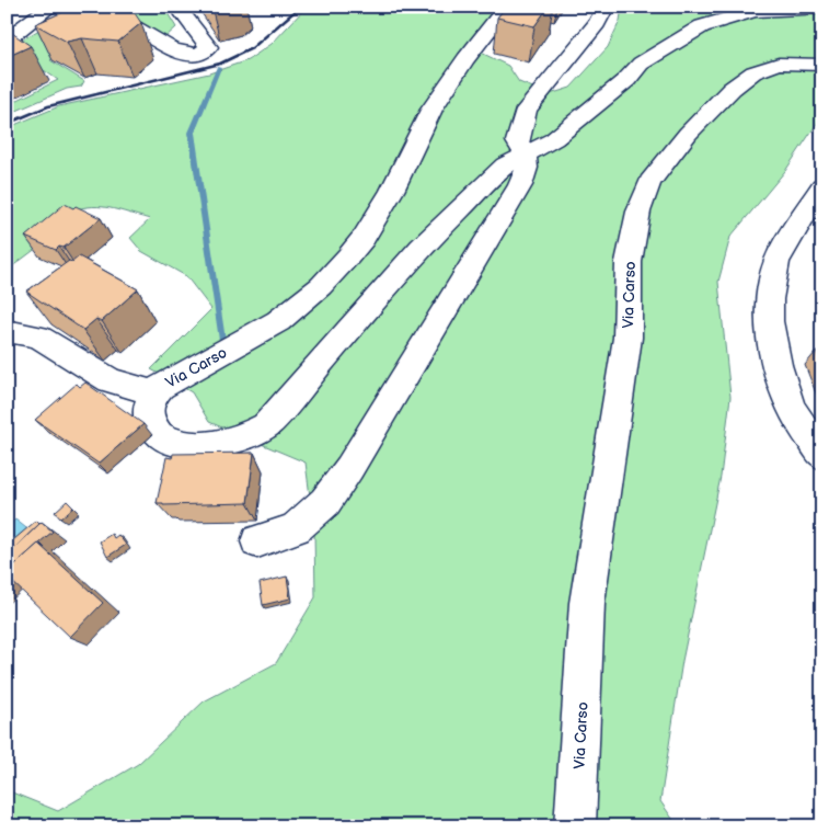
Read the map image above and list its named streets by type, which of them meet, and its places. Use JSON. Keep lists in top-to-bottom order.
{
  "streets": {
    "street": ["Via Carso"]
  }
}
